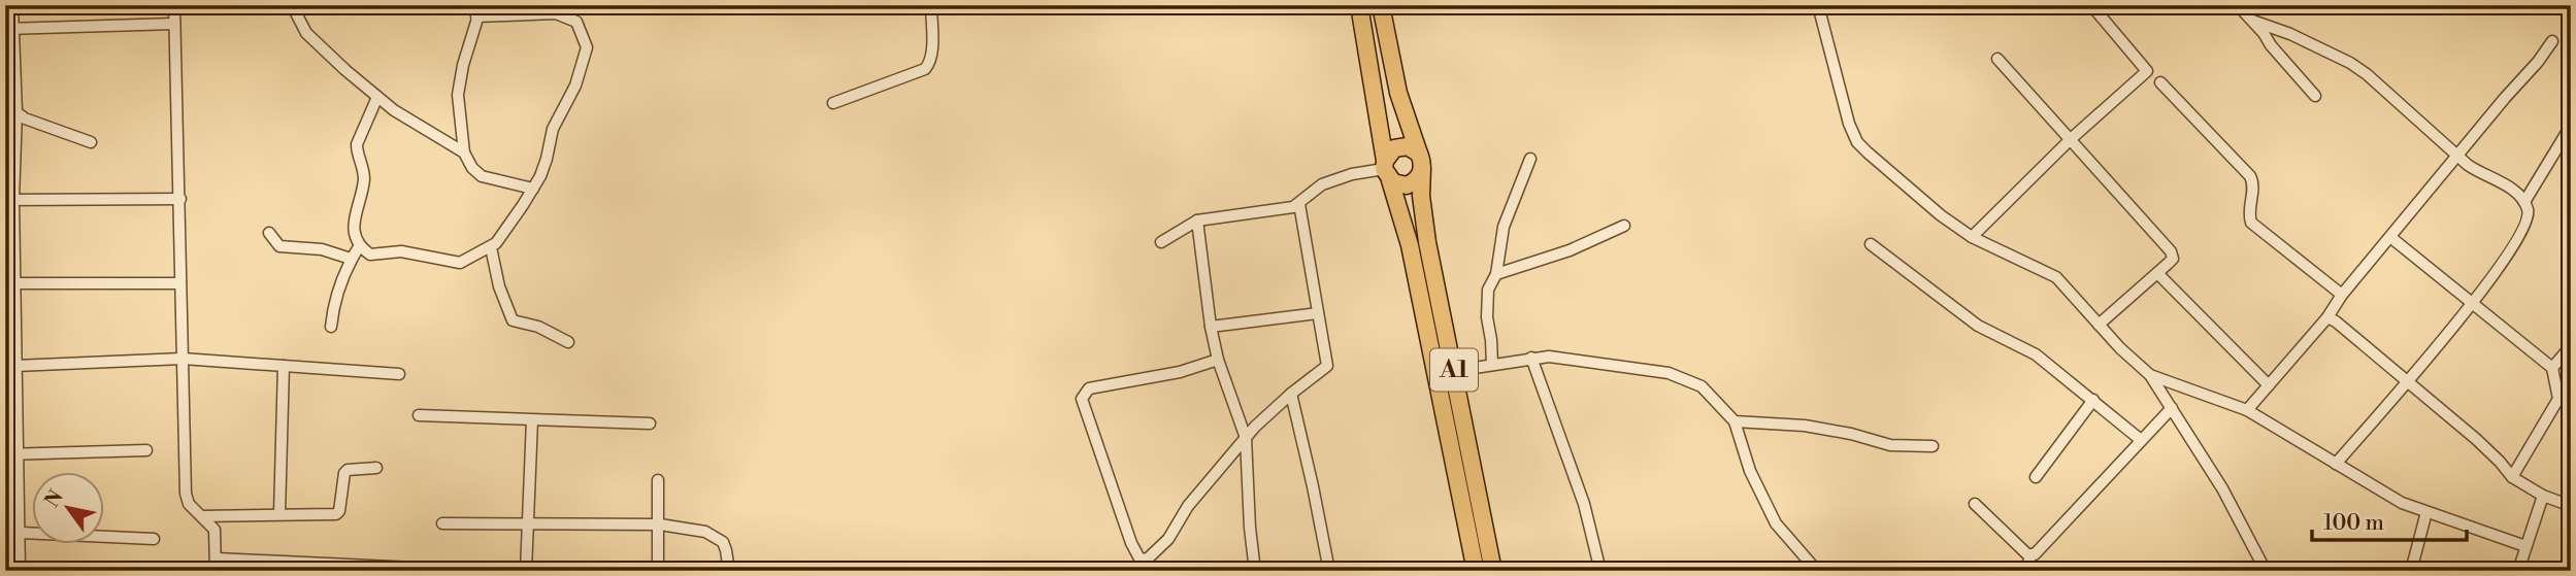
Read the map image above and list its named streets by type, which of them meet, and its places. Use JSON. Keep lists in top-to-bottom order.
{
  "streets": {
    "highway": ["A1"]
  },
  "scale_bar": "100 m",
  "north": "top left"
}
